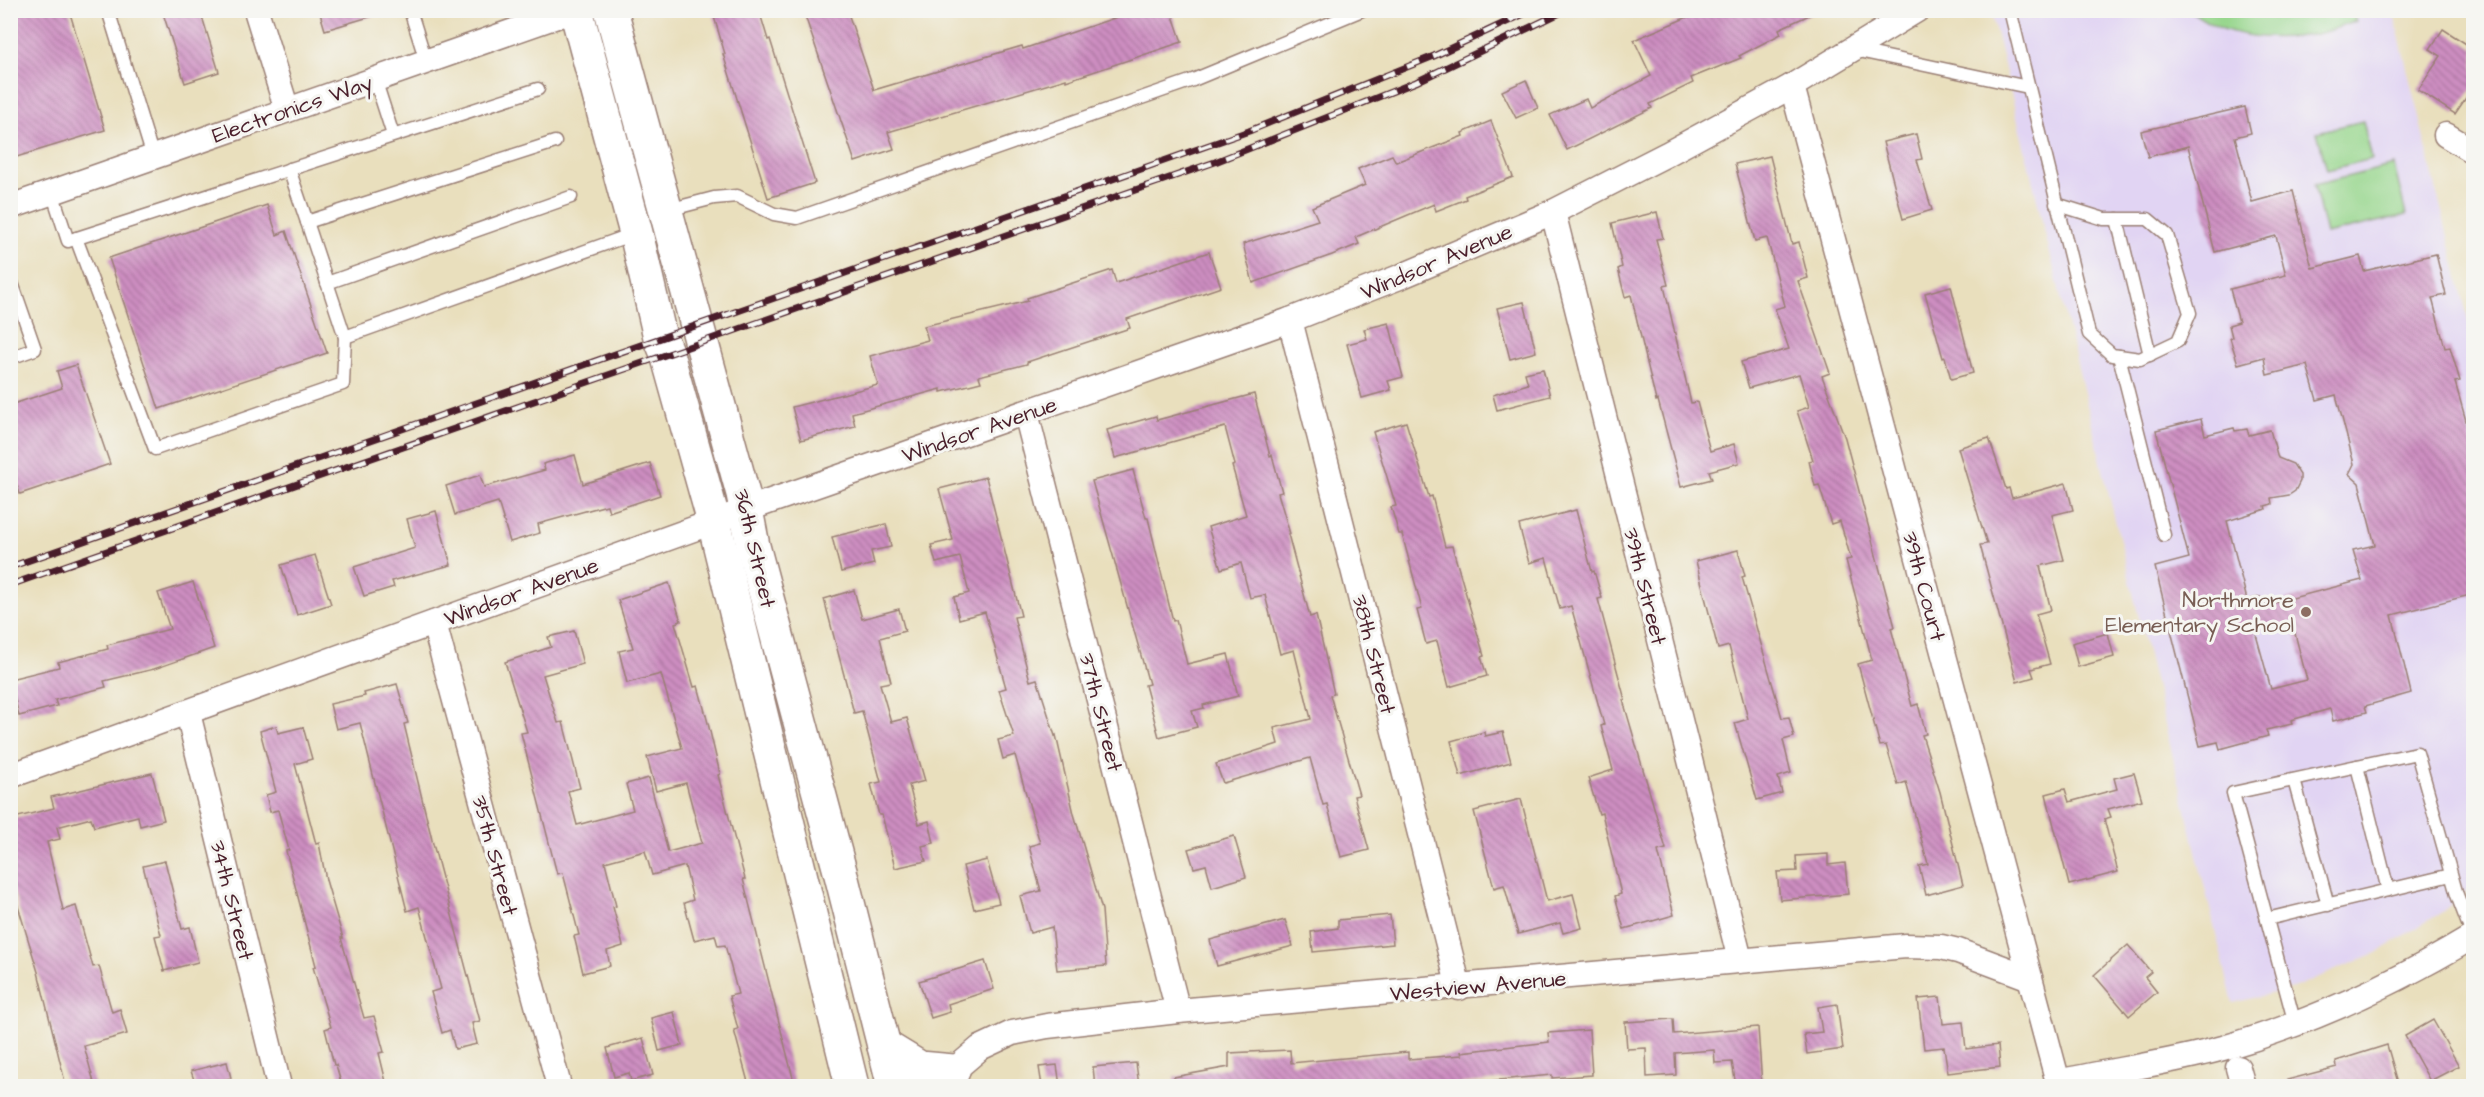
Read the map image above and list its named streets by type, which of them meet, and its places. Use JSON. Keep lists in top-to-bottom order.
{
  "streets": {
    "street": [
      "Electronics Way",
      "Windsor Avenue",
      "36th Street",
      "39th Street",
      "39th Court",
      "38th Street",
      "37th Street",
      "35th Street",
      "34th Street",
      "Westview Avenue"
    ]
  },
  "crossings": [
    ["Electronics Way", "36th Street"],
    ["Windsor Avenue", "36th Street"],
    ["Windsor Avenue", "39th Street"],
    ["Windsor Avenue", "39th Court"],
    ["Windsor Avenue", "38th Street"],
    ["Windsor Avenue", "37th Street"],
    ["Windsor Avenue", "35th Street"],
    ["Windsor Avenue", "34th Street"],
    ["39th Street", "Westview Avenue"],
    ["39th Court", "Westview Avenue"],
    ["38th Street", "Westview Avenue"],
    ["37th Street", "Westview Avenue"]
  ],
  "places": ["Northmore Elementary School"]
}
